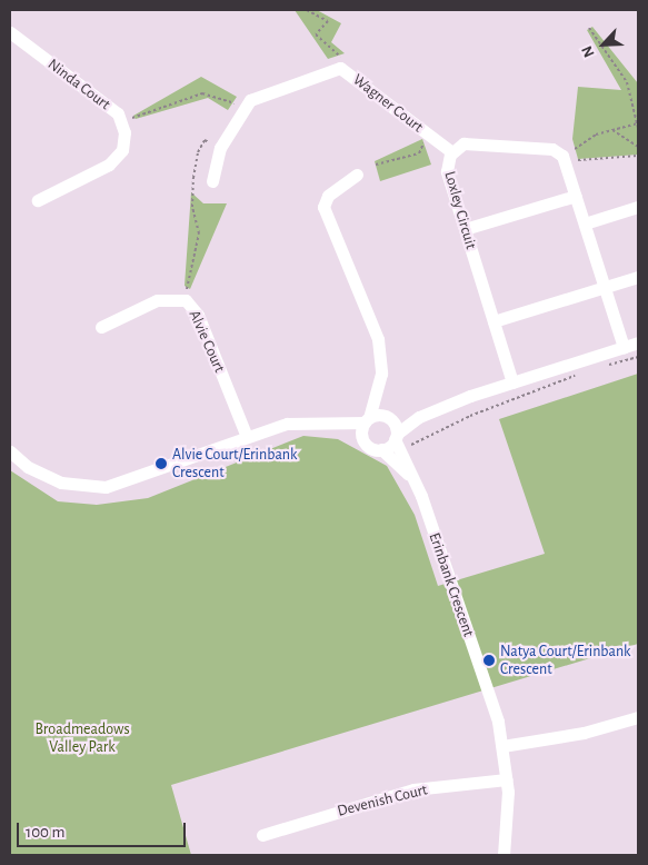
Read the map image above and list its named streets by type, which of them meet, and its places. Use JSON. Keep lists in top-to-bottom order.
{
  "streets": {
    "street": [
      "Ninda Court",
      "Wagner Court",
      "Loxley Circuit",
      "Alvie Court",
      "Erinbank Crescent",
      "Devenish Court"
    ]
  },
  "crossings": [
    ["Wagner Court", "Loxley Circuit"],
    ["Erinbank Crescent", "Devenish Court"]
  ],
  "parks": ["Broadmeadows Valley Park"],
  "places": ["Alvie Court/Erinbank Crescent", "Natya Court/Erinbank Crescent"],
  "scale_bar": "100 m",
  "north": "bottom left"
}
